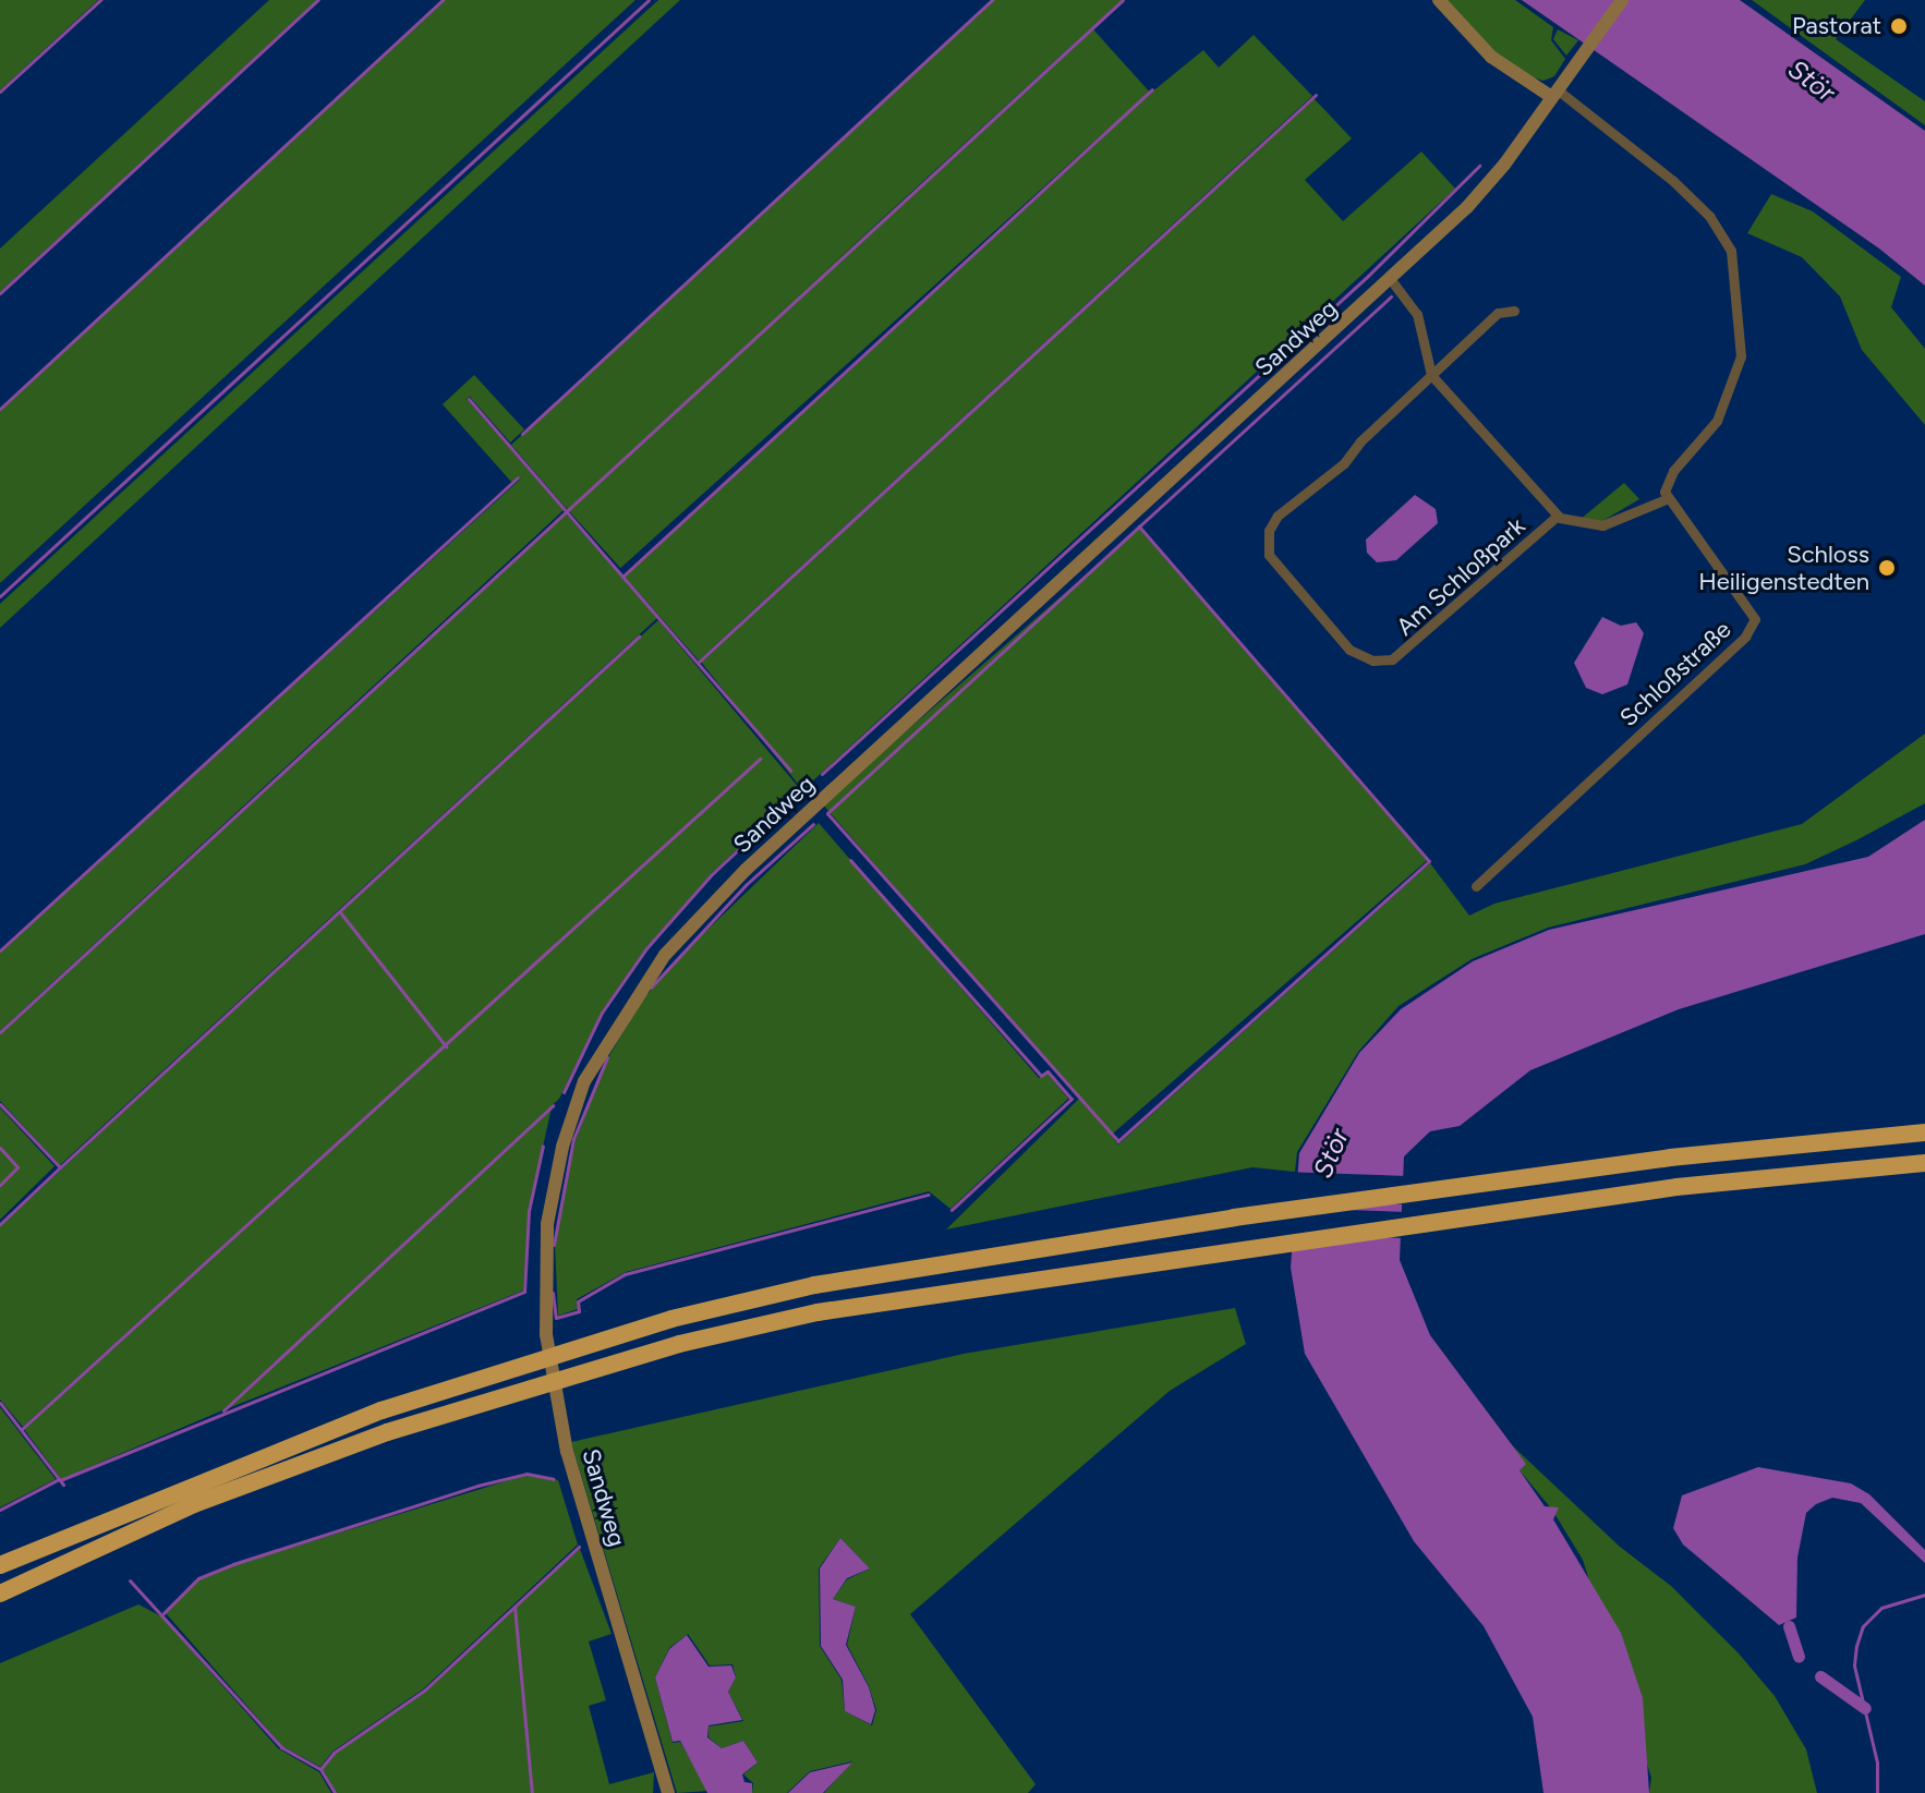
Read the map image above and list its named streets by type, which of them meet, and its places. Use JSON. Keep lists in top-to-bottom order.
{
  "streets": {
    "street": ["Sandweg", "Am Schloßpark", "Schloßstraße"]
  },
  "crossings": [
    ["Am Schloßpark", "Schloßstraße"]
  ],
  "water": ["Stör"],
  "places": ["Pastorat", "Schloss Heiligenstedten"]
}
